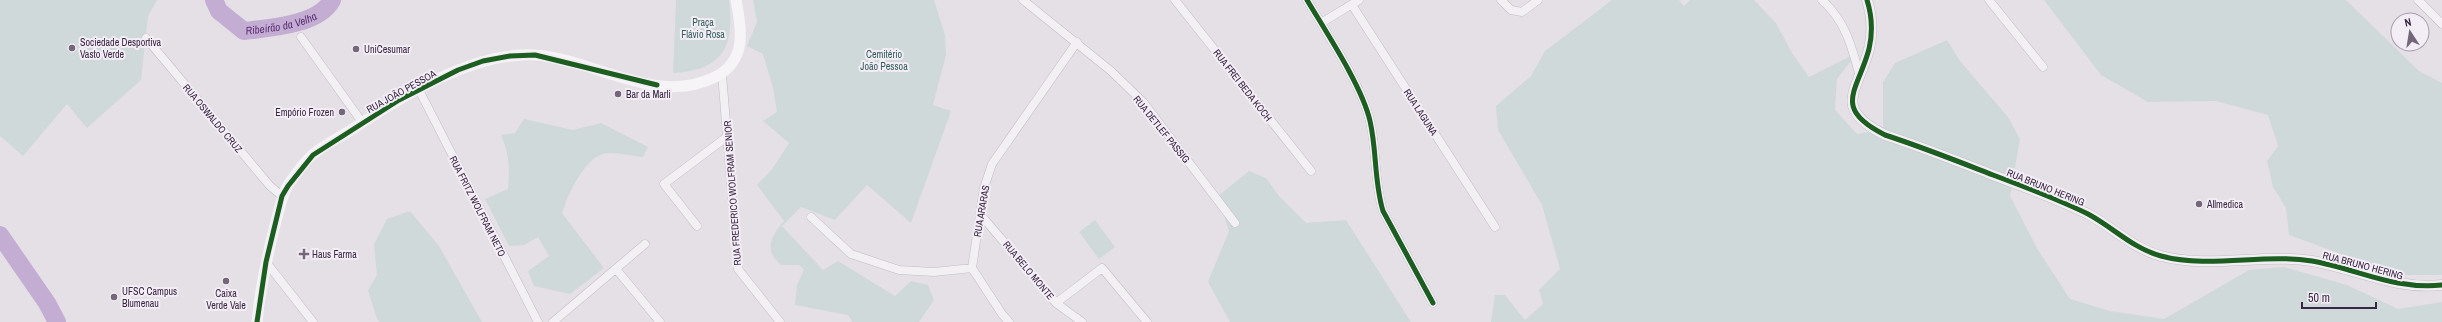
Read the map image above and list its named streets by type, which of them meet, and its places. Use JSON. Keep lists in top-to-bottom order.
{
  "streets": {
    "main road": ["RUA JOÃO PESSOA"],
    "street": [
      "RUA FREI BEDA KOCH",
      "RUA LAGUNA",
      "RUA OSWALDO CRUZ",
      "RUA DETLEF PASSIG",
      "RUA BRUNO HERING",
      "RUA FREDERICO WOLFRAM SENIOR",
      "RUA FRITZ WOLFRAM NETO",
      "RUA ARARAS",
      "RUA BELO MONTE"
    ]
  },
  "crossings": [
    ["RUA JOÃO PESSOA", "RUA OSWALDO CRUZ"],
    ["RUA JOÃO PESSOA", "RUA FREDERICO WOLFRAM SENIOR"],
    ["RUA JOÃO PESSOA", "RUA FRITZ WOLFRAM NETO"],
    ["RUA DETLEF PASSIG", "RUA ARARAS"],
    ["RUA ARARAS", "RUA BELO MONTE"]
  ],
  "water": ["Ribeirão da Velha"],
  "parks": ["Praça Flávio Rosa", "Cemitério João Pessoa"],
  "places": {
    "other": [
      "Sociedade Desportiva Vasto Verde",
      "UniCesumar",
      "Bar da Marli",
      "Empório Frozen",
      "Allmedica",
      "Caixa Verde Vale",
      "UFSC Campus Blumenau"
    ],
    "health": ["Haus Farma"]
  },
  "scale_bar": "50 m",
  "north": "top"
}
